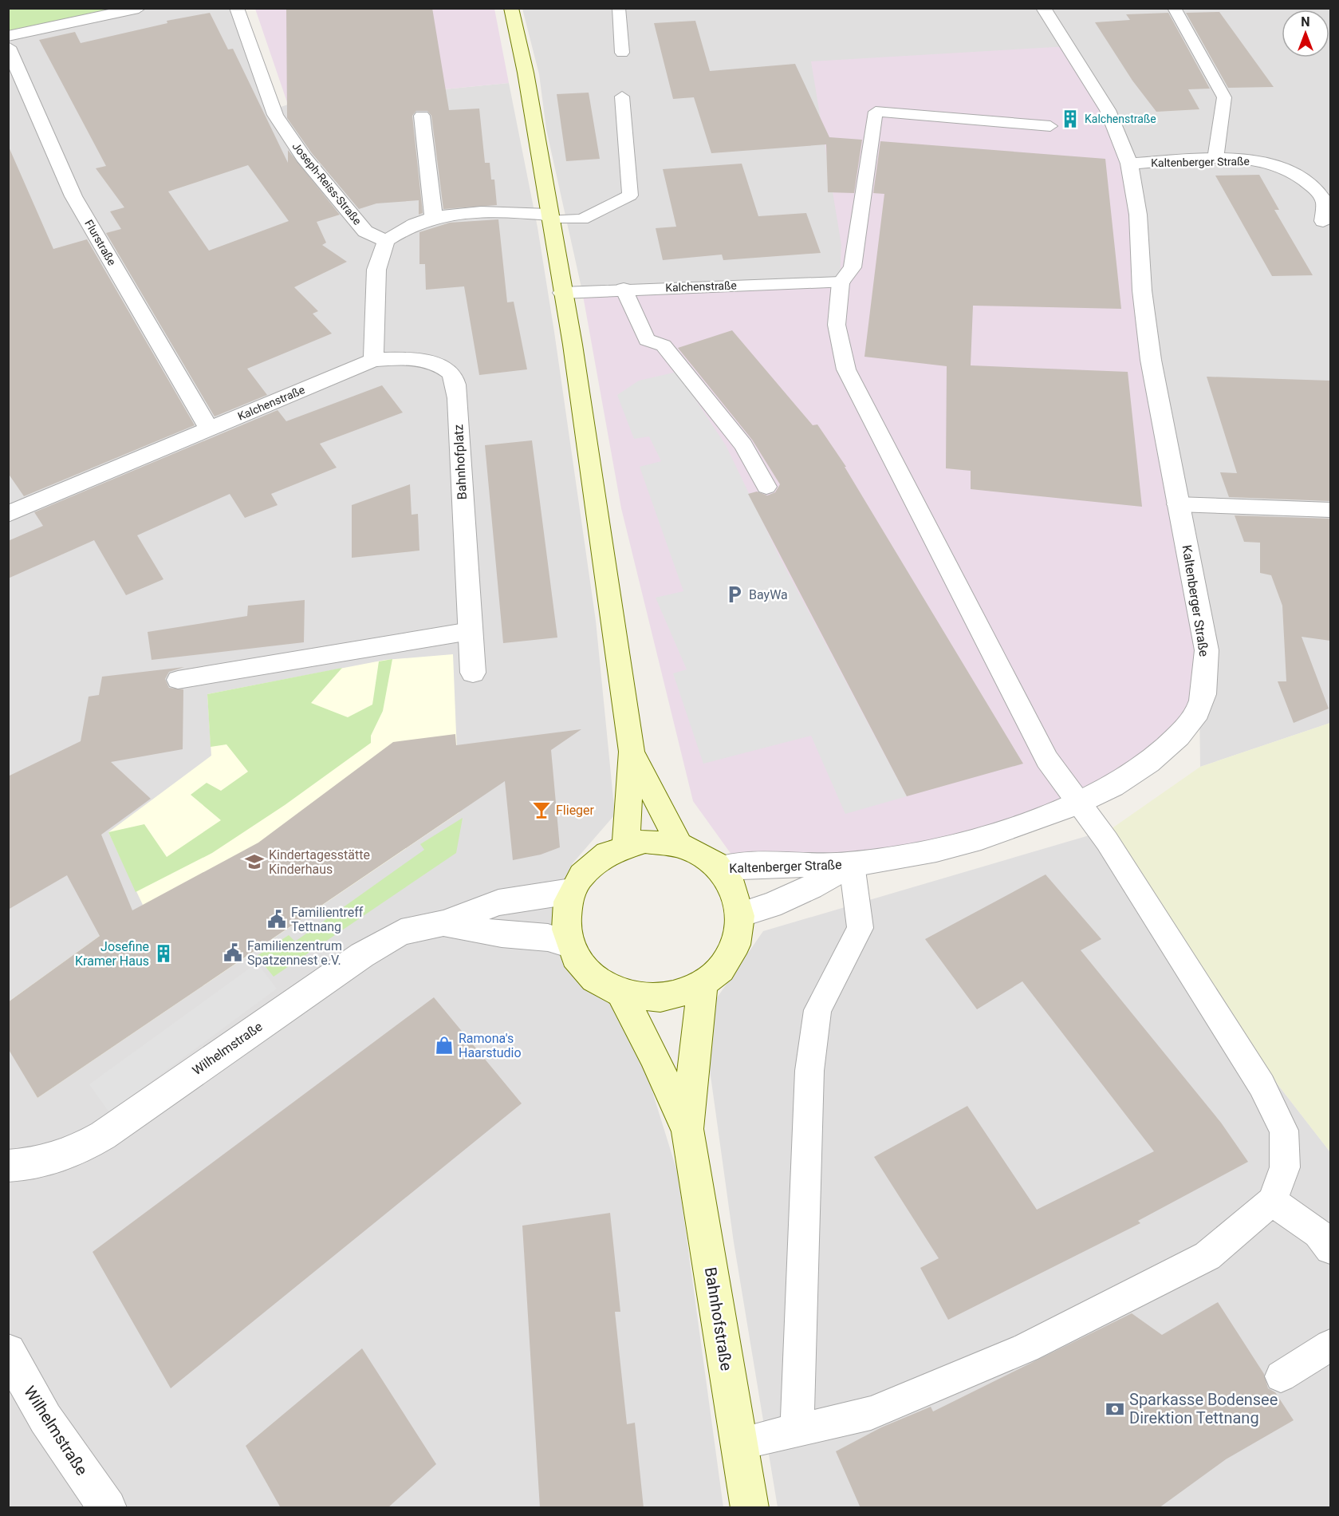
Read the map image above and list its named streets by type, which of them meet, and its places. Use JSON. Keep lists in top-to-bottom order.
{
  "streets": {
    "main road": ["Bahnhofstraße"],
    "street": [
      "Kaltenberger Straße",
      "Joseph-Reiss-Straße",
      "Flurstraße",
      "Kalchenstraße",
      "Bahnhofplatz",
      "Wilhelmstraße"
    ]
  },
  "crossings": [
    ["Kaltenberger Straße", "Wilhelmstraße"],
    ["Kaltenberger Straße", "Bahnhofstraße"],
    ["Flurstraße", "Kalchenstraße"],
    ["Kalchenstraße", "Bahnhofplatz"],
    ["Wilhelmstraße", "Bahnhofstraße"]
  ],
  "places": {
    "building": ["Kalchenstraße", "Josefine Kramer Haus"],
    "parking": ["BayWa"],
    "bar": ["Flieger"],
    "school or university": ["Kindertagesstätte Kinderhaus"],
    "public building": ["Familientreff Tettnang", "Familienzentrum Spatzennest e.V."],
    "shop": ["Ramona's Haarstudio"],
    "bank": ["Sparkasse Bodensee Direktion Tettnang"]
  },
  "north": "top"
}
